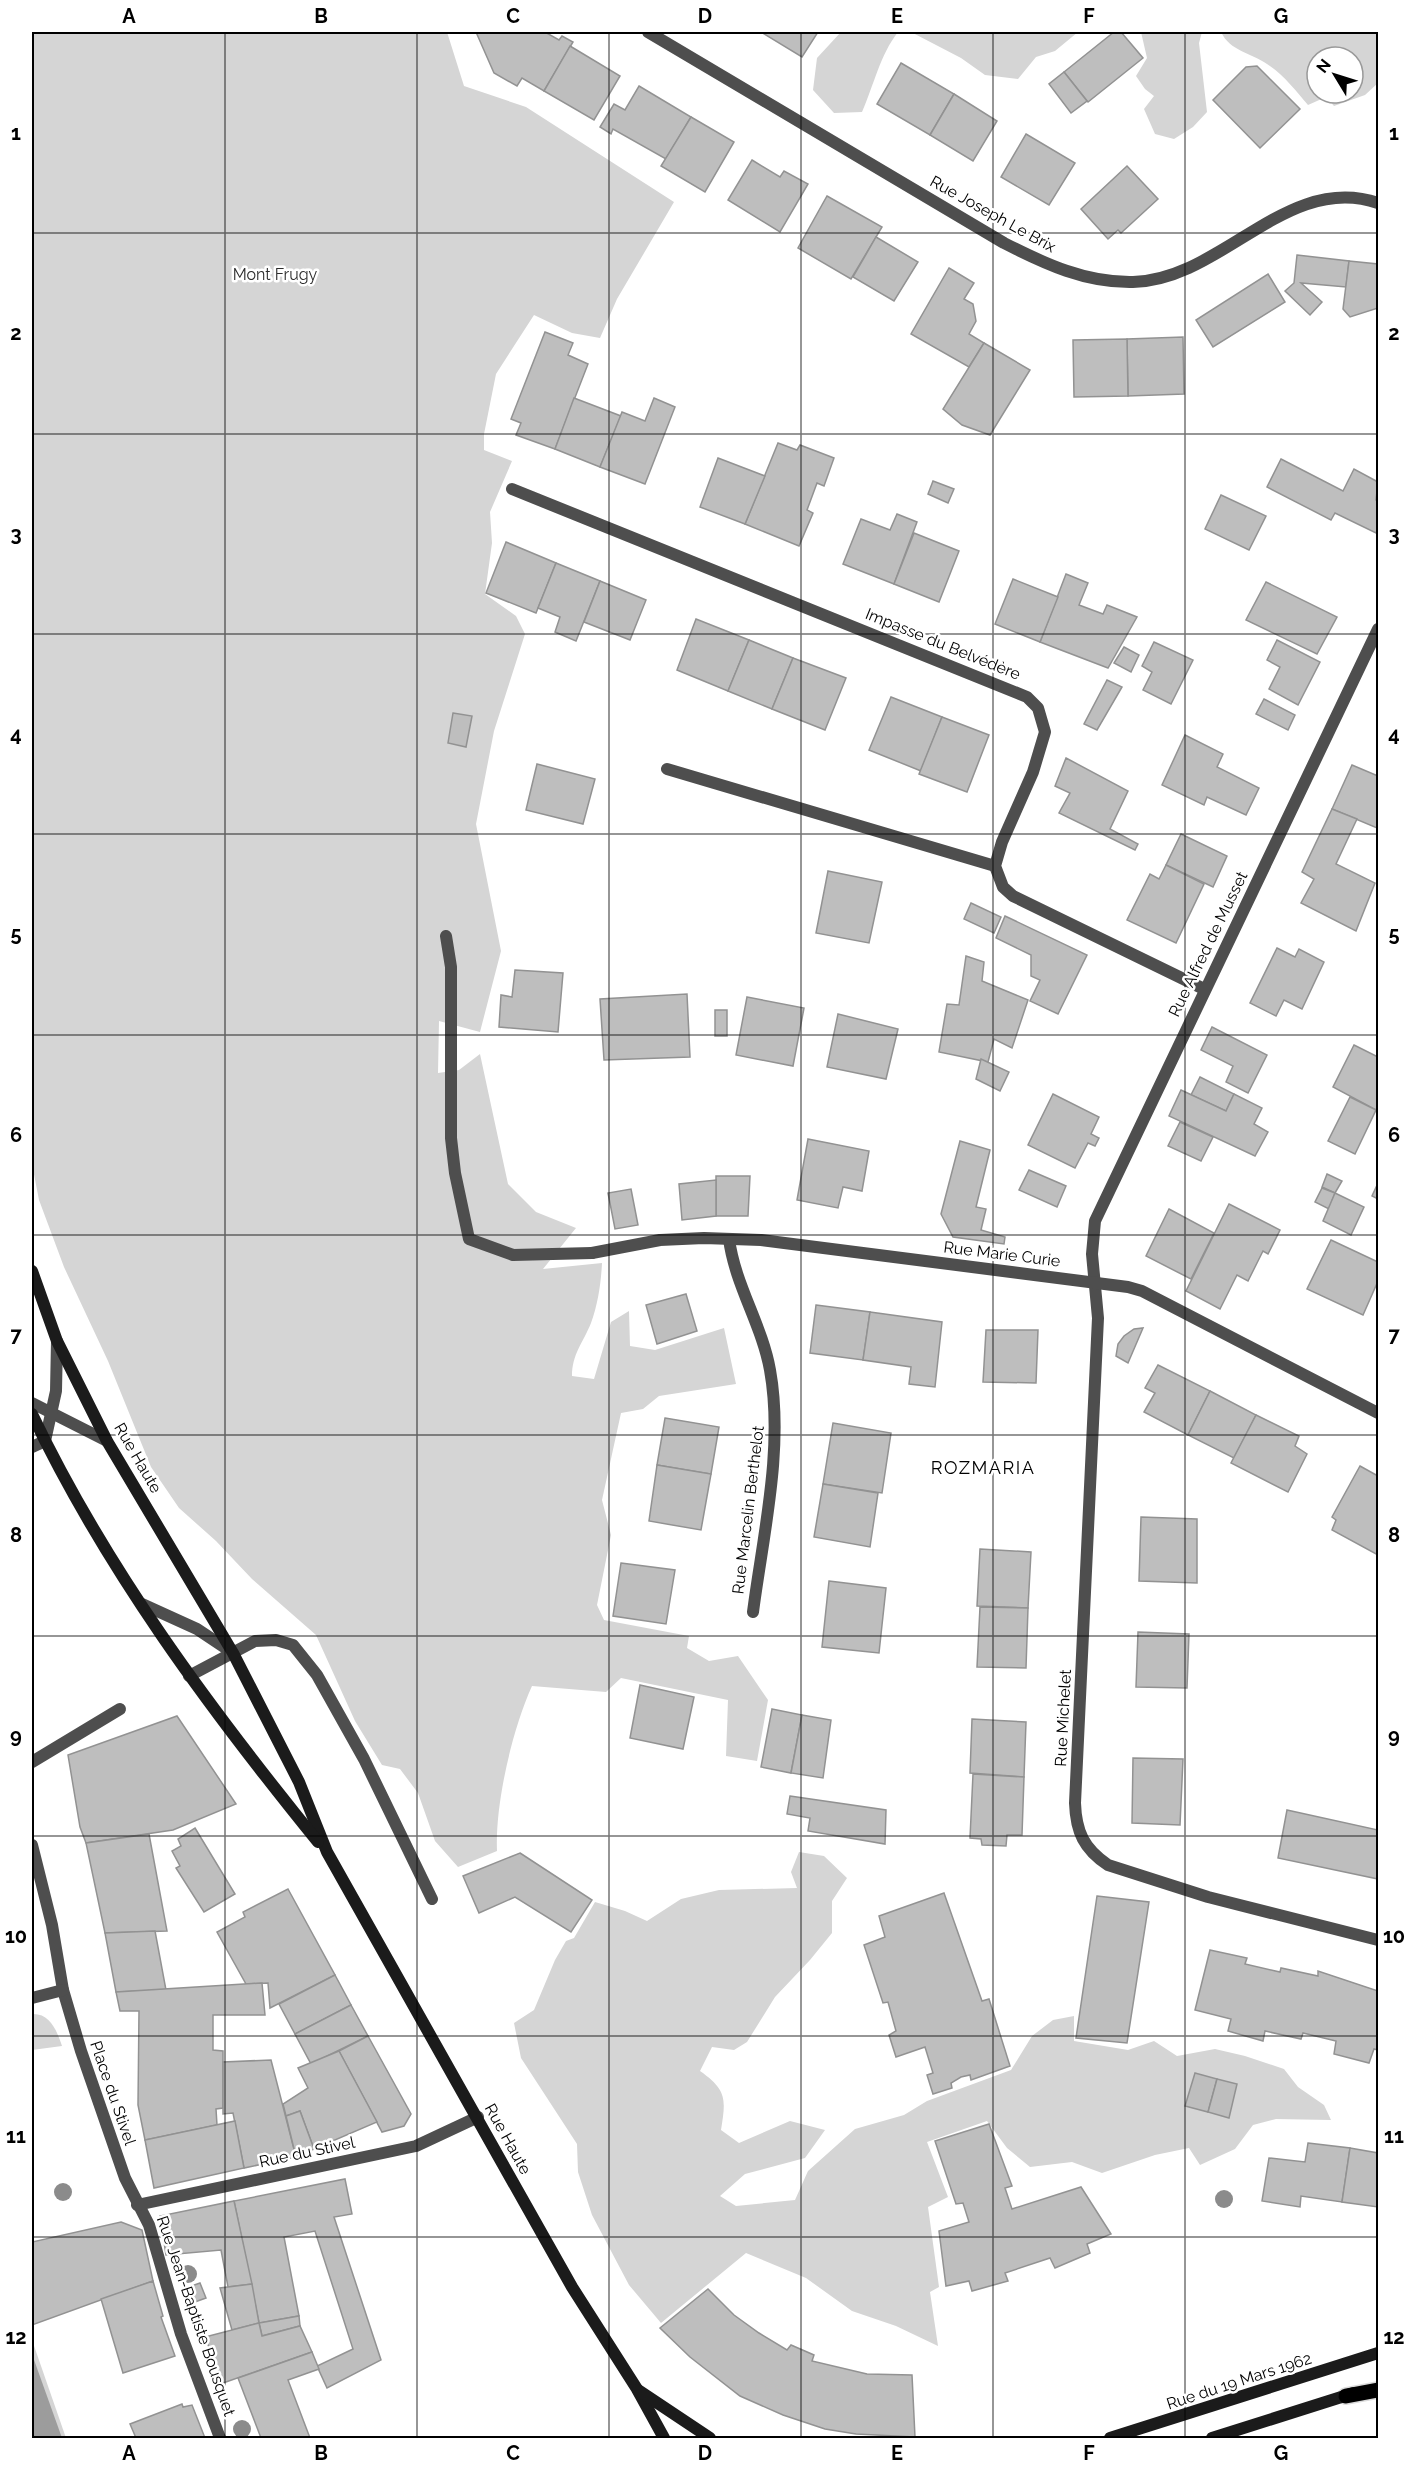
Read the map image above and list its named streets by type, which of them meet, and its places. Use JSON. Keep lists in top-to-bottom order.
{
  "streets": {
    "main road": ["Rue Haute", "Rue du 19 Mars 1962"],
    "street": [
      "Rue Joseph Le Brix",
      "Impasse du Belvédère",
      "Rue Alfred de Musset",
      "Rue Marie Curie",
      "Rue Marcelin Berthelot",
      "Rue Michelet",
      "Place du Stivel",
      "Rue du Stivel",
      "Rue Jean-Baptiste Bousquet"
    ]
  },
  "crossings": [
    ["Rue Alfred de Musset", "Rue Marie Curie"],
    ["Rue Alfred de Musset", "Rue Michelet"],
    ["Rue Marie Curie", "Rue Marcelin Berthelot"],
    ["Rue Marie Curie", "Rue Michelet"],
    ["Rue Haute", "Rue du Stivel"],
    ["Place du Stivel", "Rue du Stivel"],
    ["Place du Stivel", "Rue Jean-Baptiste Bousquet"],
    ["Rue du Stivel", "Rue Jean-Baptiste Bousquet"]
  ],
  "districts": ["ROZMARIA"],
  "parks": ["Mont Frugy"],
  "north": "top left",
  "grid": {
    "columns": [
      "A",
      "B",
      "C",
      "D",
      "E",
      "F",
      "G"
    ],
    "rows": [
      "1",
      "2",
      "3",
      "4",
      "5",
      "6",
      "7",
      "8",
      "9",
      "10",
      "11",
      "12"
    ]
  }
}
